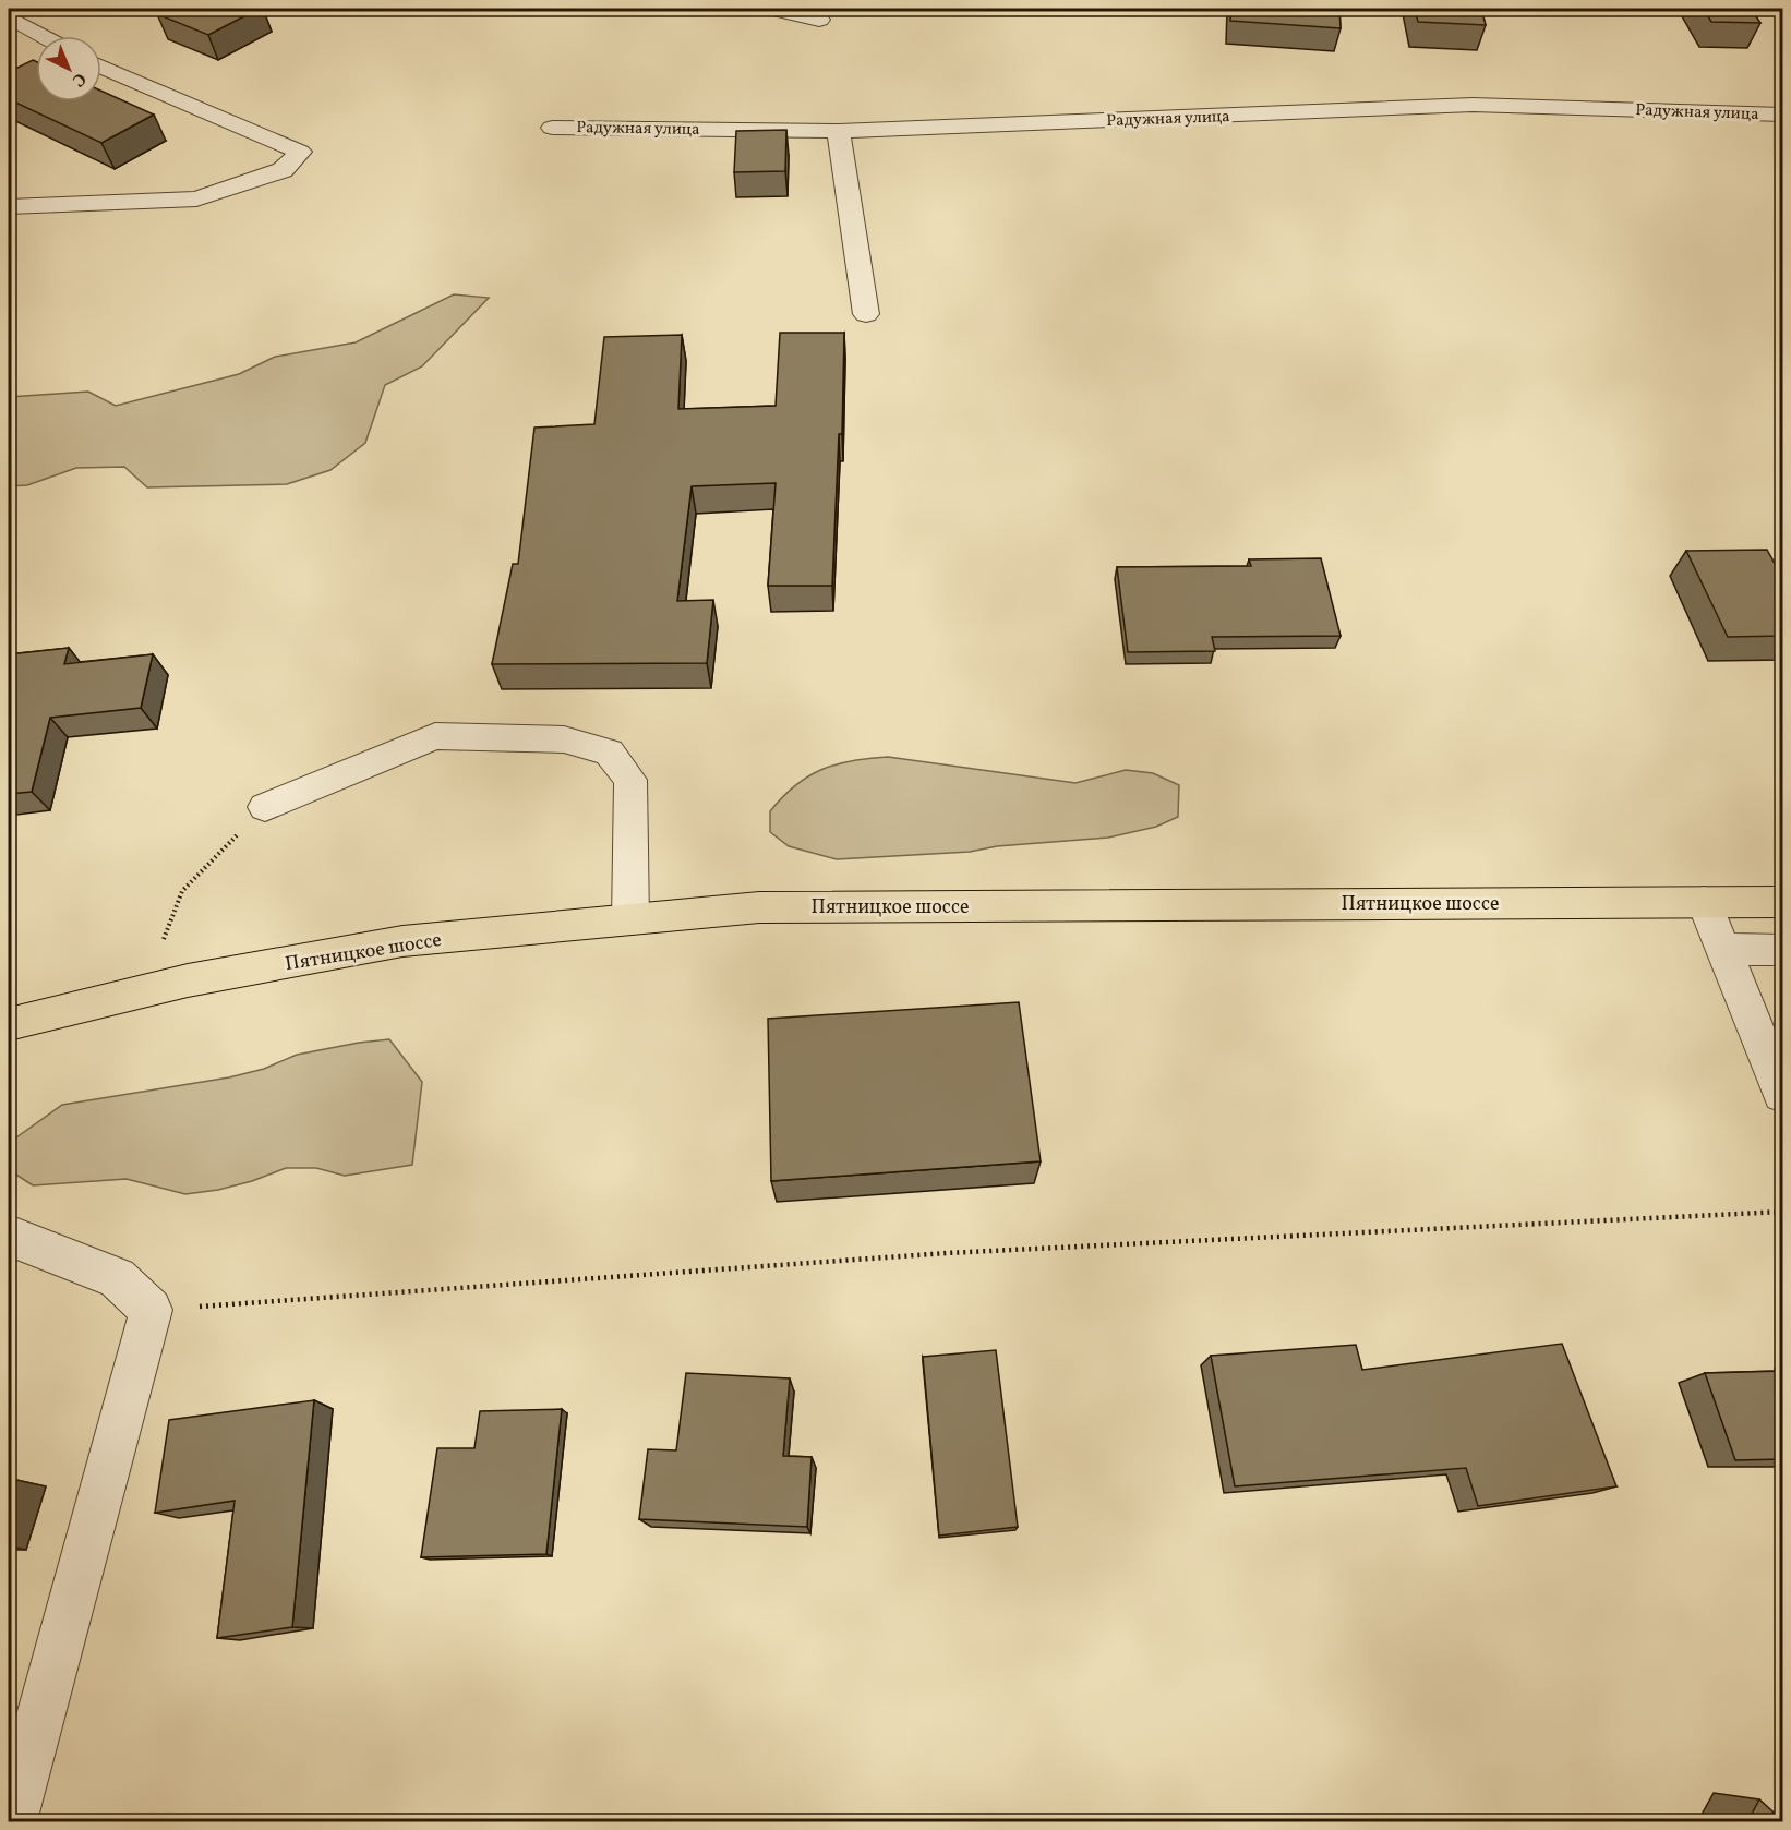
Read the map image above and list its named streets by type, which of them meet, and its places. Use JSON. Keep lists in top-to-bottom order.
{
  "streets": {
    "main road": ["Пятницкое шоссе"],
    "street": ["Радужная улица"]
  },
  "north": "bottom right"
}
